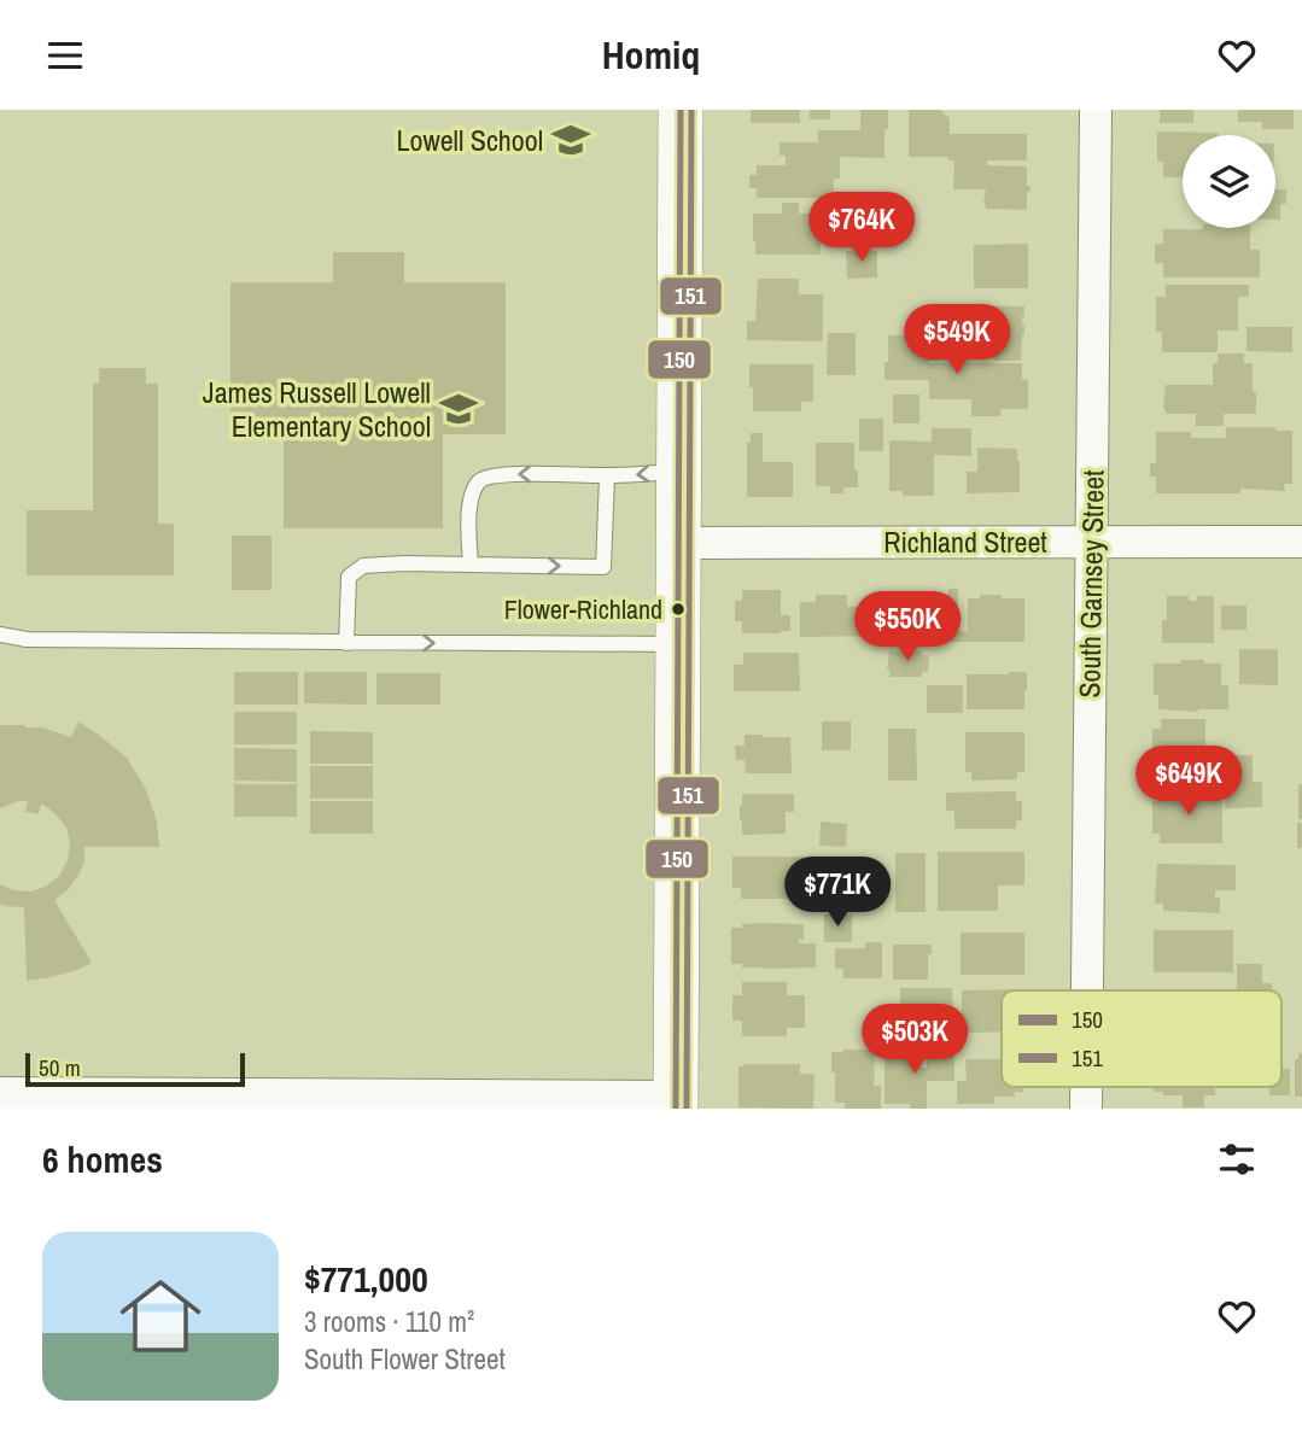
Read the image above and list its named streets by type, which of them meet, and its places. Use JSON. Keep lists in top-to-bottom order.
{
  "streets": {
    "street": ["Richland Street", "South Garnsey Street"]
  },
  "crossings": [
    ["Richland Street", "South Garnsey Street"]
  ],
  "places": {
    "school or university": ["Lowell School", "James Russell Lowell Elementary School"],
    "other": ["Flower-Richland"]
  },
  "lines": ["transit line 150", "transit line 151"],
  "legend": ["150", "151"],
  "scale_bar": "50 m",
  "page": {
    "header": "Homiq",
    "price": [
      "$764K",
      "$549K",
      "$550K",
      "$649K",
      "$771K",
      "$503K"
    ],
    "scale": "50 m",
    "heading": "6 homes",
    "list": [
      {
        "name": "$771,000",
        "note": "3 rooms · 110 m² · South Flower Street"
      }
    ]
  }
}
